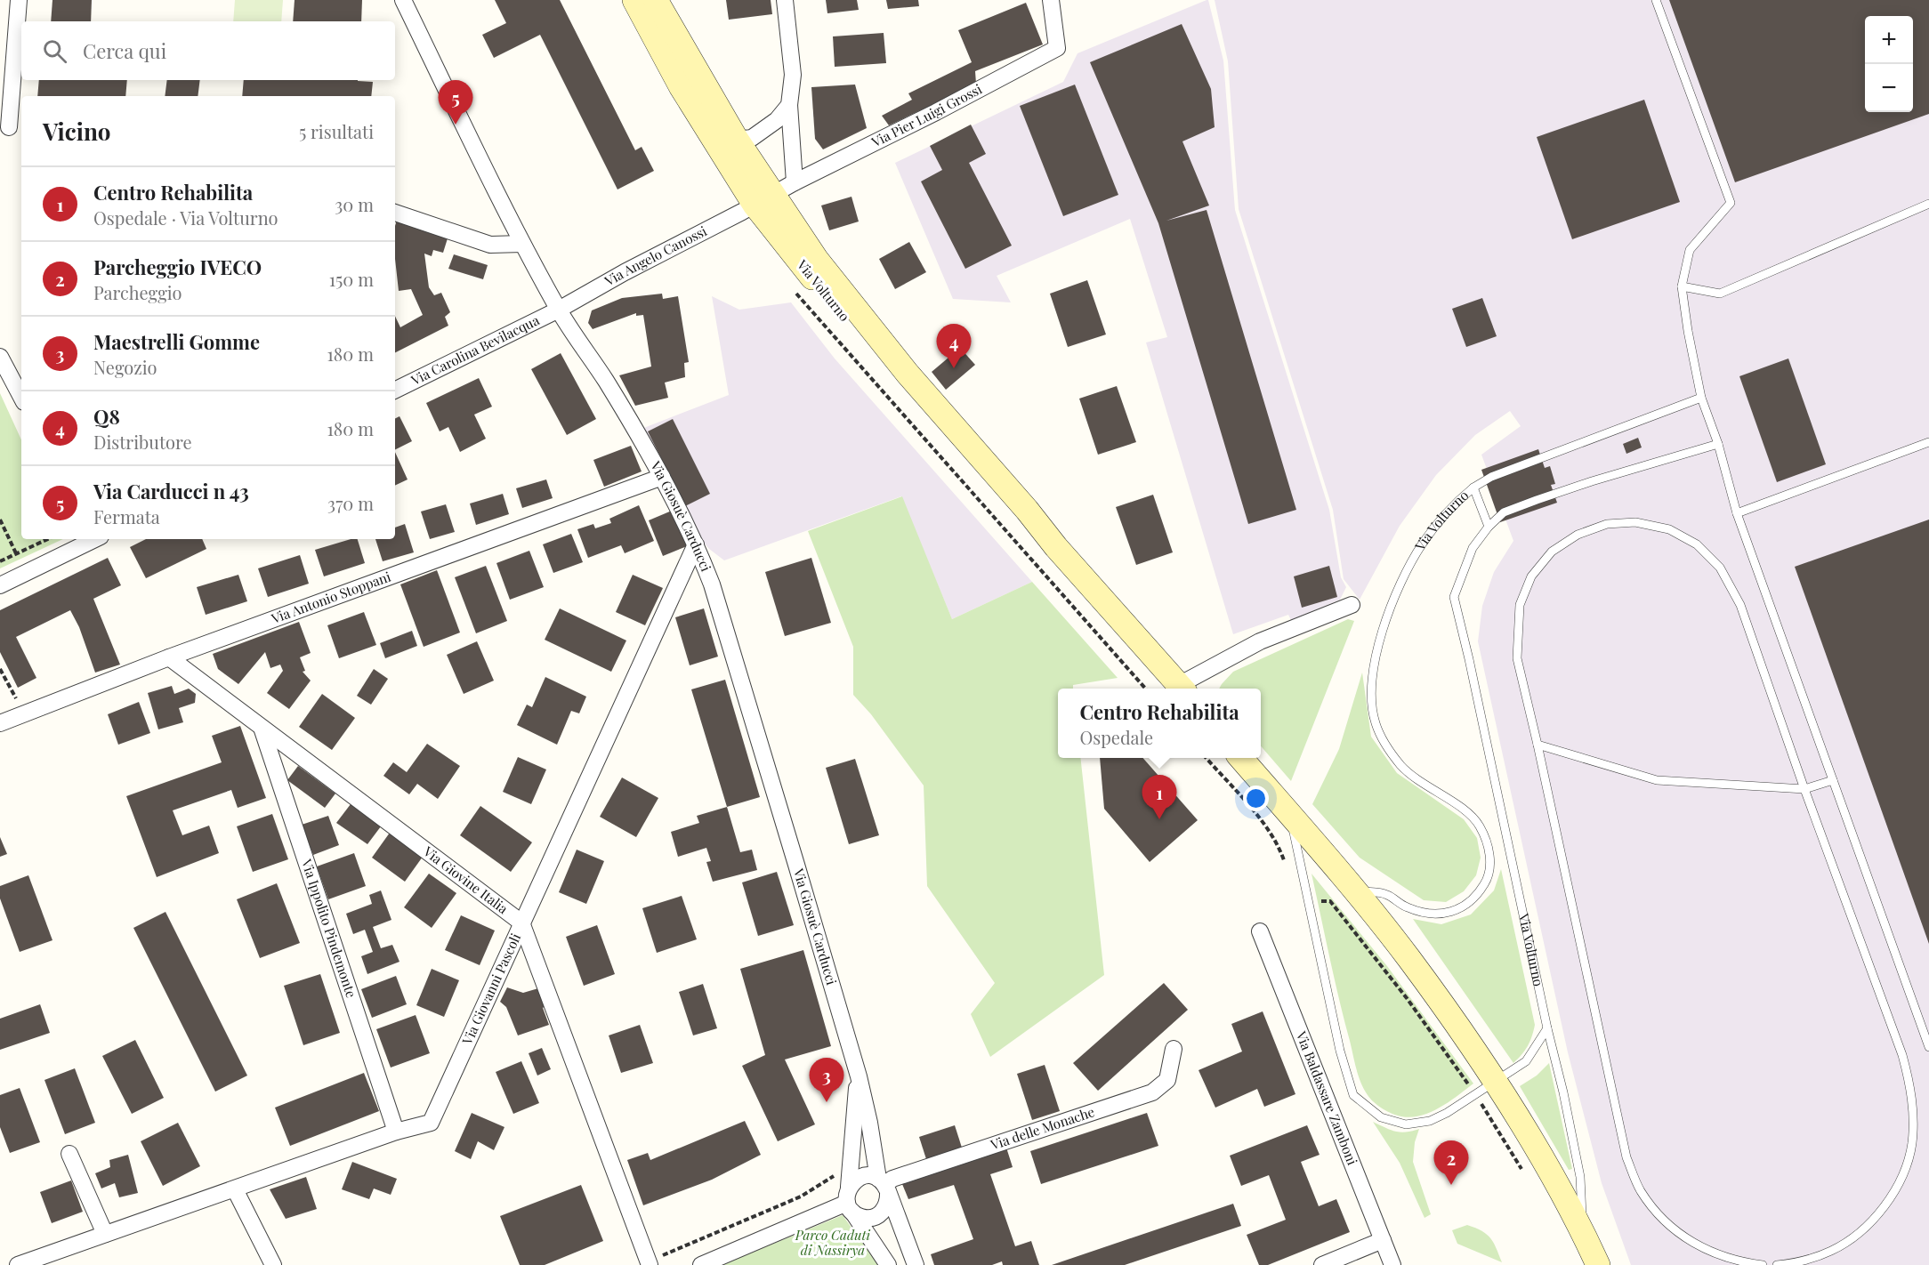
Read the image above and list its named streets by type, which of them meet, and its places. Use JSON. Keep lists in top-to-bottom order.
{
  "streets": {
    "street": [
      "Via Pier Luigi Grossi",
      "Via Angelo Canossi",
      "Via Volturno",
      "Via Carolina Bevilacqua",
      "Via Giosuè Carducci",
      "Via Antonio Stoppani",
      "Via Giovine Italia",
      "Via Ippolito Pindemonte",
      "Via Giovanni Pascoli",
      "Via Baldassare Zamboni",
      "Via delle Monache"
    ]
  },
  "crossings": [
    ["Via Pier Luigi Grossi", "Via Angelo Canossi"],
    ["Via Pier Luigi Grossi", "Via Volturno"],
    ["Via Angelo Canossi", "Via Volturno"],
    ["Via Angelo Canossi", "Via Carolina Bevilacqua"],
    ["Via Angelo Canossi", "Via Giosuè Carducci"],
    ["Via Carolina Bevilacqua", "Via Giosuè Carducci"],
    ["Via Giosuè Carducci", "Via Antonio Stoppani"],
    ["Via Giosuè Carducci", "Via Giovanni Pascoli"],
    ["Via Giosuè Carducci", "Via delle Monache"],
    ["Via Antonio Stoppani", "Via Giovine Italia"],
    ["Via Giovine Italia", "Via Ippolito Pindemonte"],
    ["Via Giovine Italia", "Via Giovanni Pascoli"],
    ["Via Ippolito Pindemonte", "Via Giovanni Pascoli"]
  ],
  "parks": ["Parco Caduti di Nassirya"],
  "page": {
    "map_buttons": ["+", "−"],
    "search": "Cerca qui",
    "pins": [
      "5",
      "4",
      "1",
      "3",
      "2"
    ],
    "heading": ["Vicino", "5 risultati"],
    "list": [
      {
        "mark": "1",
        "name": "Centro Rehabilita",
        "note": "Ospedale · Via Volturno",
        "value": "30 m"
      },
      {
        "mark": "2",
        "name": "Parcheggio IVECO",
        "note": "Parcheggio",
        "value": "150 m"
      },
      {
        "mark": "3",
        "name": "Maestrelli Gomme",
        "note": "Negozio",
        "value": "180 m"
      },
      {
        "mark": "4",
        "name": "Q8",
        "note": "Distributore",
        "value": "180 m"
      },
      {
        "mark": "5",
        "name": "Via Carducci n 43",
        "note": "Fermata",
        "value": "370 m"
      }
    ],
    "popup": ["Centro Rehabilita", "Ospedale"]
  }
}
